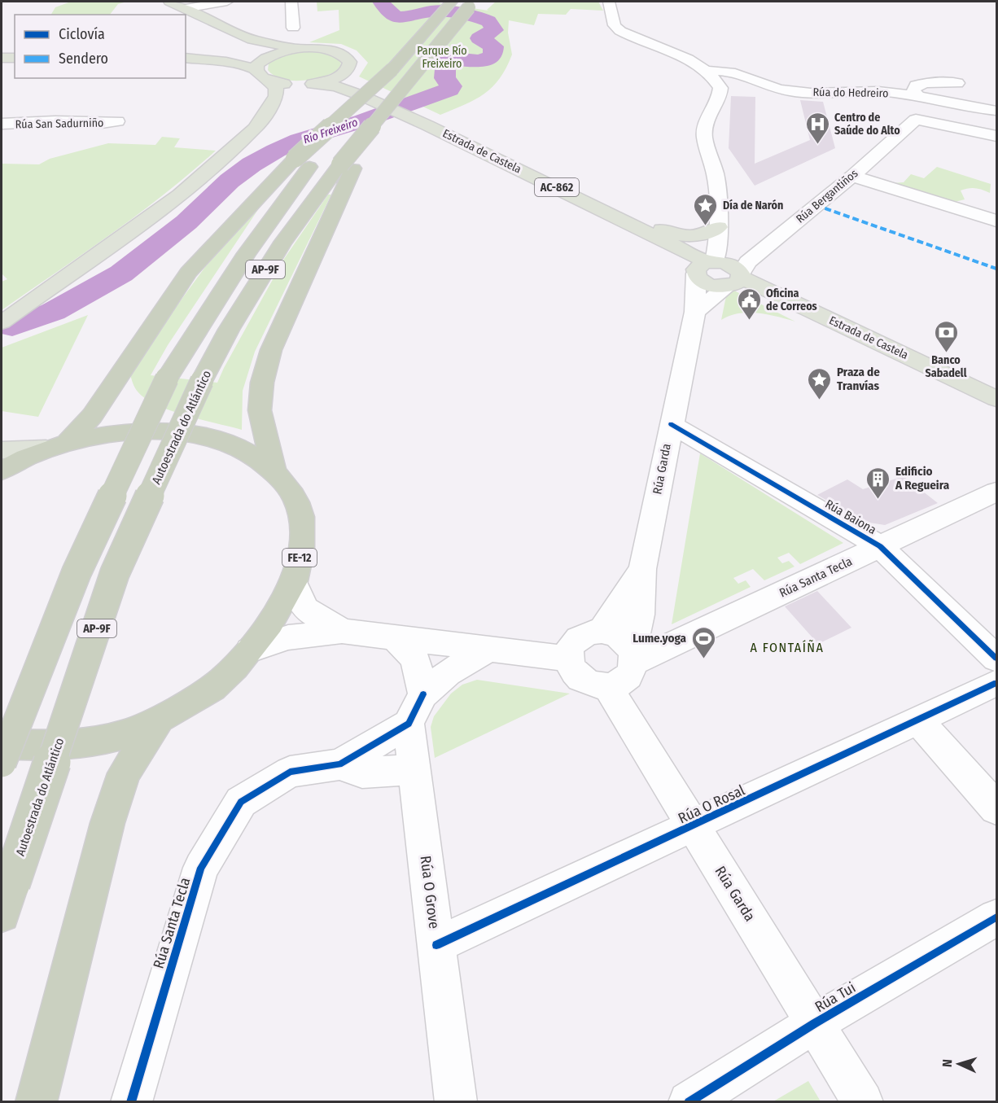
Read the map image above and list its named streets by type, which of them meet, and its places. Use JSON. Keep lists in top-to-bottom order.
{
  "streets": {
    "highway": ["AP-9F", "Autoestrada do Atlántico", "FE-12"],
    "main road": ["Estrada de Castela", "AC-862"],
    "street": [
      "Rúa do Hedreiro",
      "Rúa San Sadurniño",
      "Rúa Bergantiños",
      "Rúa Garda",
      "Rúa Baiona",
      "Rúa Santa Tecla",
      "Rúa O Rosal",
      "Rúa O Grove",
      "Rúa Tui"
    ]
  },
  "crossings": [
    ["Estrada de Castela", "AC-862"],
    ["Estrada de Castela", "Rúa Bergantiños"],
    ["Estrada de Castela", "Rúa Garda"],
    ["Rúa Bergantiños", "Rúa Garda"],
    ["Rúa Garda", "Rúa Baiona"],
    ["Rúa Garda", "Rúa Santa Tecla"],
    ["Rúa Garda", "Rúa O Rosal"],
    ["Rúa Garda", "Rúa Tui"],
    ["Rúa Baiona", "Rúa Santa Tecla"],
    ["Rúa Santa Tecla", "Rúa O Grove"],
    ["Rúa O Rosal", "Rúa O Grove"]
  ],
  "districts": ["A FONTAÍÑA"],
  "water": ["Río Freixeiro"],
  "parks": ["Parque Río Freixeiro"],
  "places": {
    "hospital": ["Centro de Saúde do Alto"],
    "place": ["Día de Narón", "Praza de Tranvías"],
    "public building": ["Oficina de Correos"],
    "bank": ["Banco Sabadell"],
    "building": ["Edificio A Regueira"],
    "sports": ["Lume.yoga"]
  },
  "legend": ["Ciclovía", "Sendero"],
  "north": "left"
}
